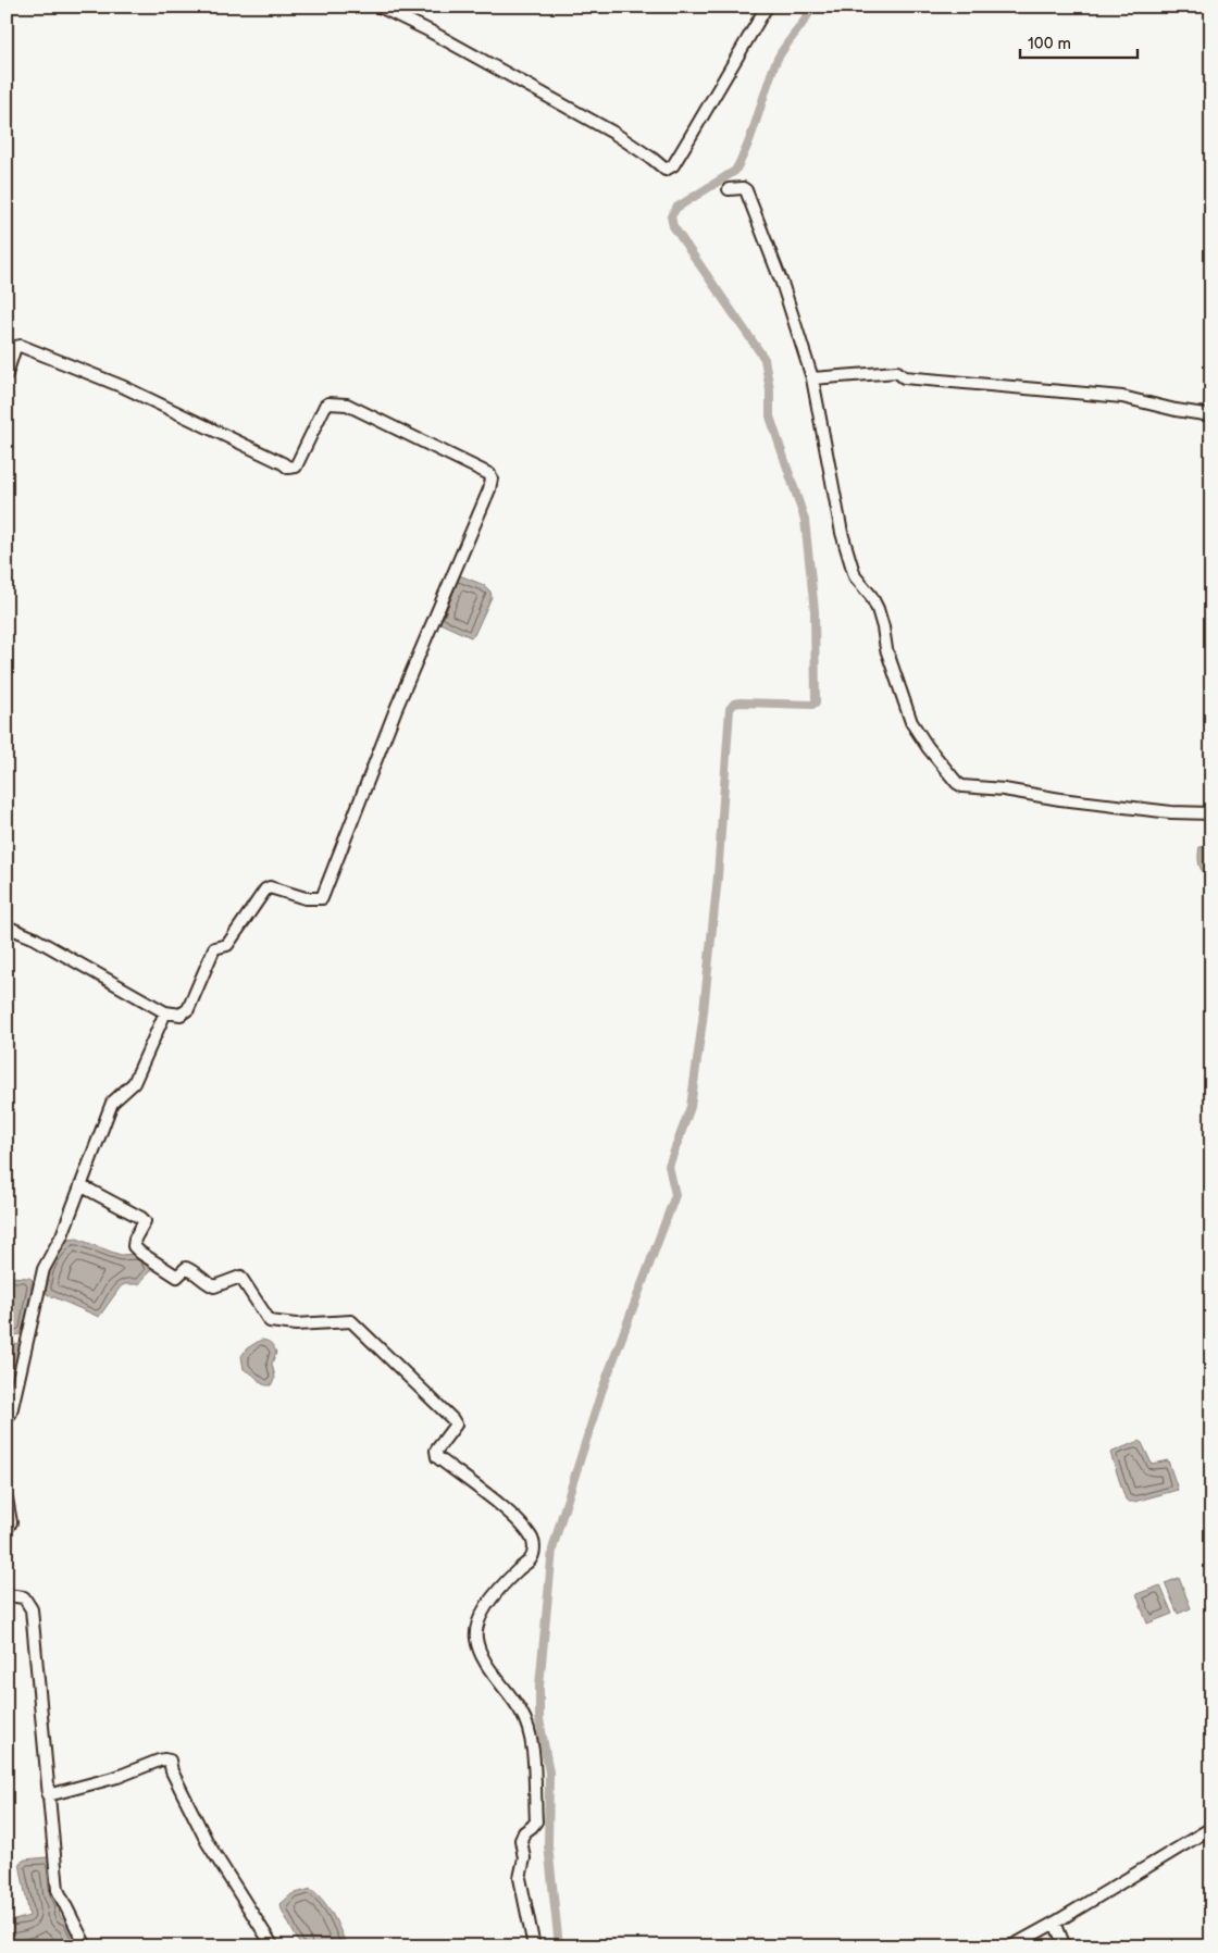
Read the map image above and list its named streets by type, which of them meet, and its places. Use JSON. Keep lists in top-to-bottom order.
{
  "scale_bar": "100 m"
}
